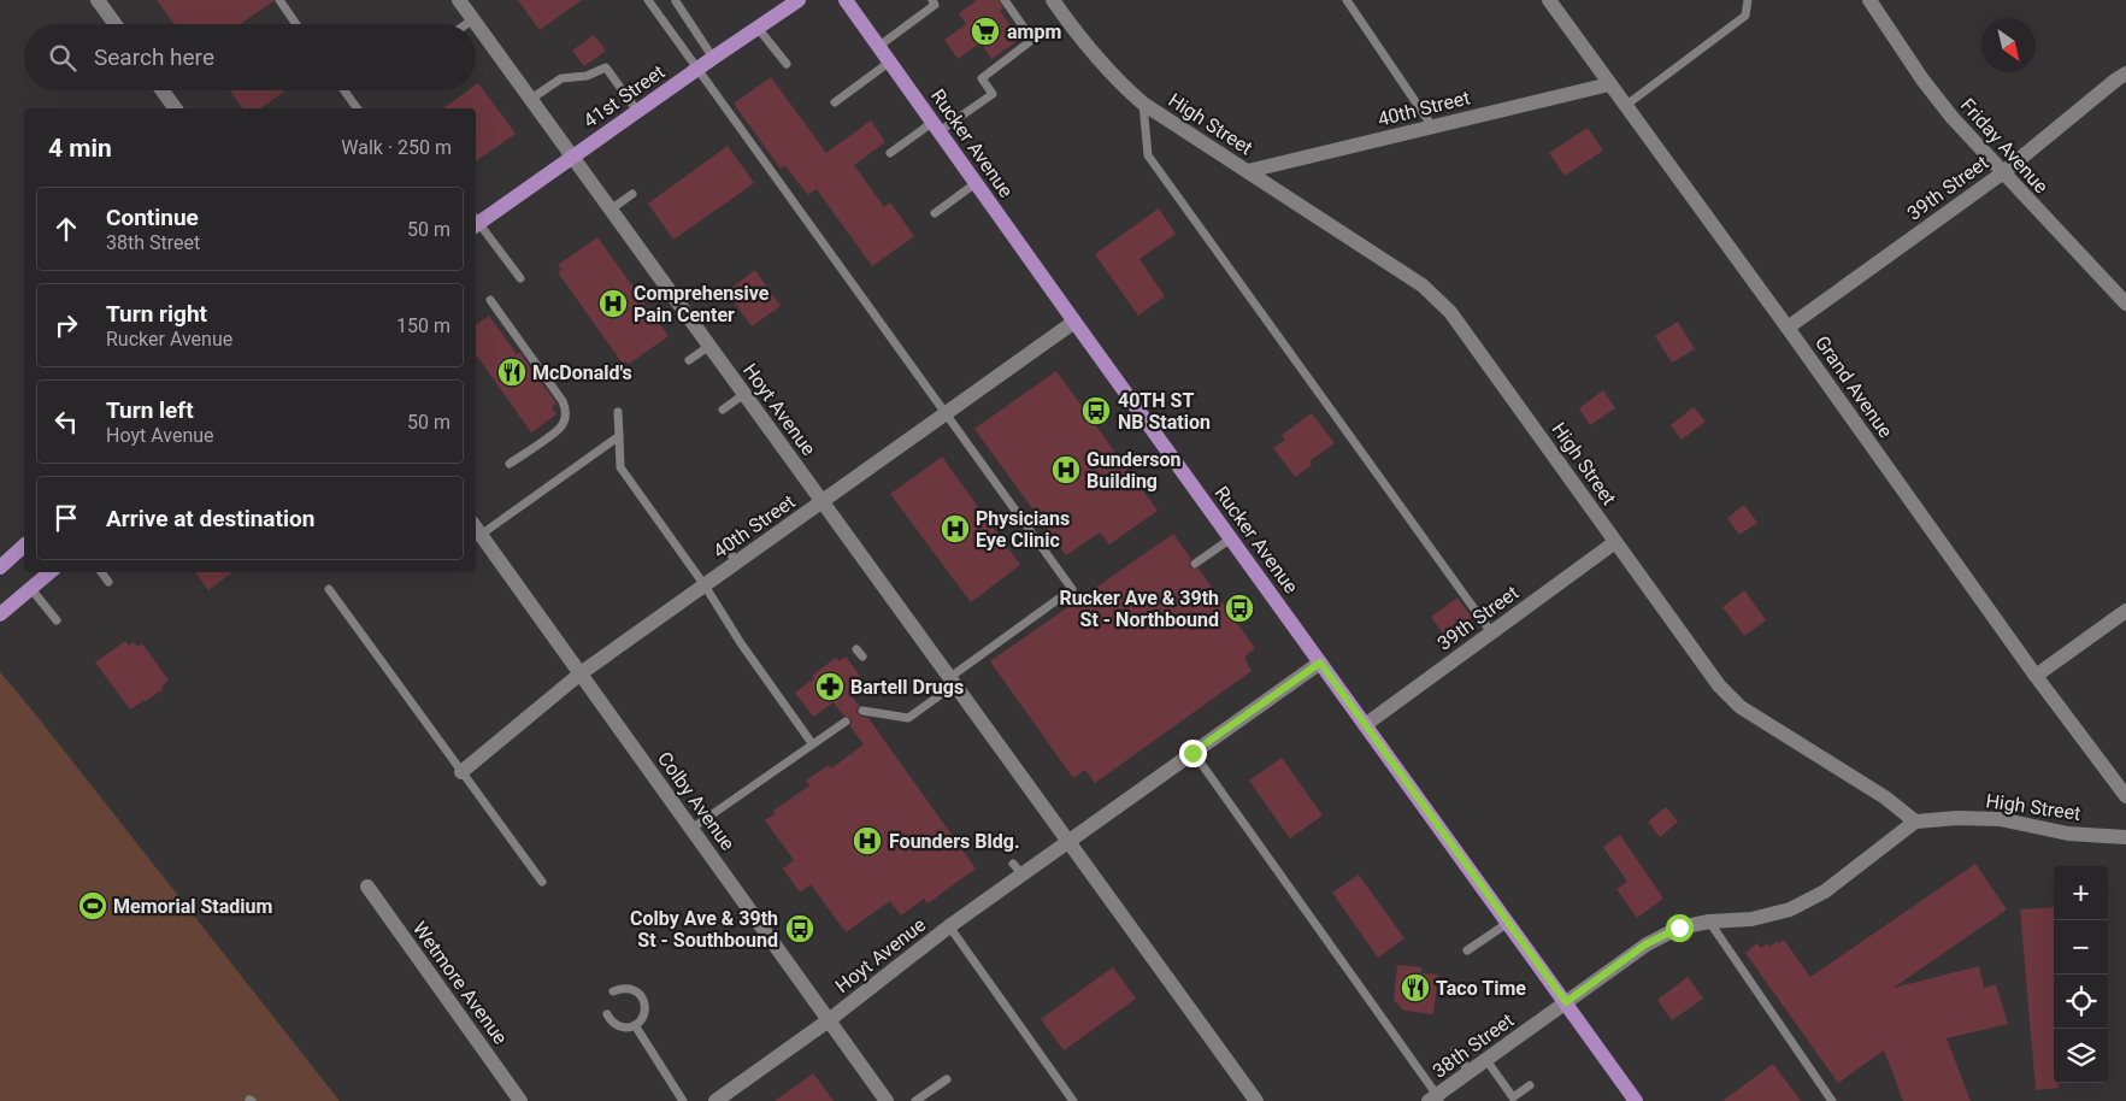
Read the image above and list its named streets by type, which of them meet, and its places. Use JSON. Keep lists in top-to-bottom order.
{
  "streets": {
    "main road": ["41st Street", "Rucker Avenue"],
    "street": [
      "40th Street",
      "High Street",
      "Friday Avenue",
      "39th Street",
      "Grand Avenue",
      "Hoyt Avenue",
      "Colby Avenue",
      "Wetmore Avenue",
      "38th Street"
    ]
  },
  "crossings": [
    ["41st Street", "Hoyt Avenue"],
    ["40th Street", "High Street"],
    ["40th Street", "Rucker Avenue"],
    ["40th Street", "Grand Avenue"],
    ["40th Street", "Hoyt Avenue"],
    ["40th Street", "Colby Avenue"],
    ["High Street", "39th Street"],
    ["High Street", "38th Street"],
    ["Rucker Avenue", "39th Street"],
    ["Rucker Avenue", "Hoyt Avenue"],
    ["Rucker Avenue", "38th Street"],
    ["Friday Avenue", "39th Street"],
    ["39th Street", "Grand Avenue"],
    ["Hoyt Avenue", "Colby Avenue"]
  ],
  "places": {
    "supermarket": ["ampm"],
    "hospital": [
      "Comprehensive Pain Center",
      "Gunderson Building",
      "Physicians Eye Clinic",
      "Founders Bldg."
    ],
    "restaurant": ["McDonald's", "Taco Time"],
    "bus stop": ["40TH ST NB Station", "Rucker Ave & 39th St - Northbound", "Colby Ave & 39th St - Southbound"],
    "pharmacy": ["Bartell Drugs"],
    "sports": ["Memorial Stadium"]
  },
  "north": "bottom right",
  "page": {
    "search": "Search here",
    "heading": ["4 min", "Walk · 250 m"],
    "list": [
      ["Continue", "38th Street", "50 m"],
      ["Turn right", "Rucker Avenue", "150 m"],
      ["Turn left", "Hoyt Avenue", "50 m"],
      "Arrive at destination"
    ],
    "map_buttons": ["+", "−"]
  }
}
